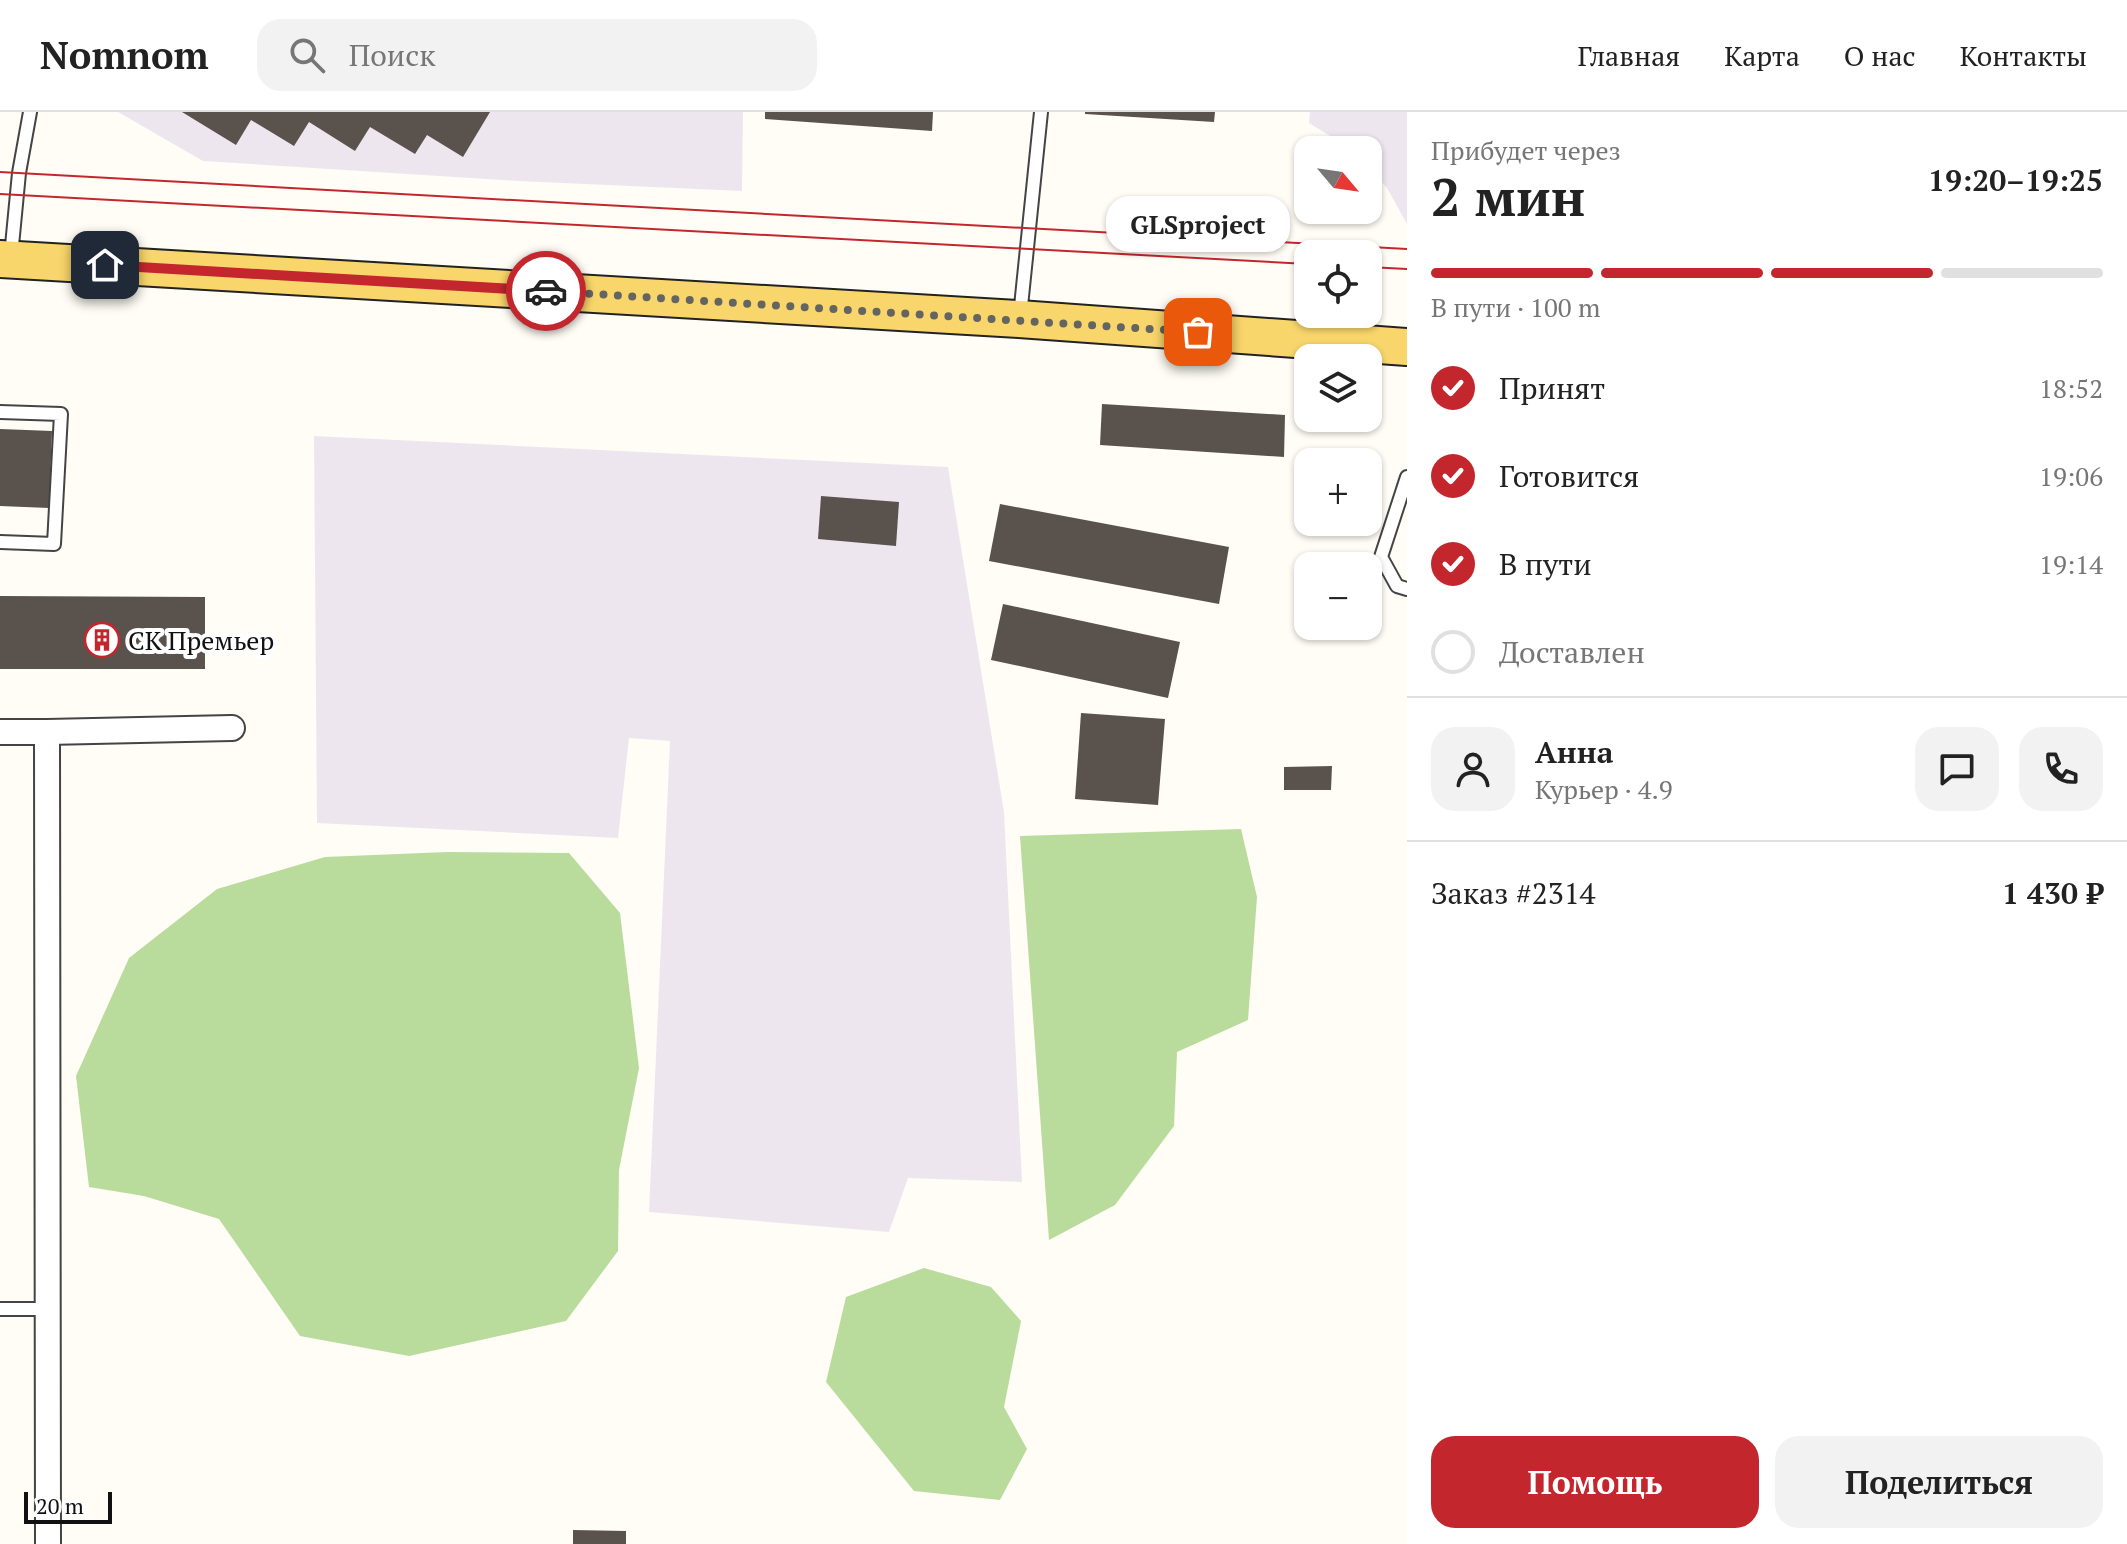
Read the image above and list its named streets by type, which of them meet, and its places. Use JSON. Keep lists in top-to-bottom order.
{
  "places": {
    "other": ["GLSproject"],
    "building": ["СК Премьер"]
  },
  "scale_bar": "20 m",
  "north": "bottom right",
  "page": {
    "header": "Nomnom",
    "search": "Поиск",
    "nav": [
      "Главная",
      "Карта",
      "О нас",
      "Контакты"
    ],
    "heading": ["2 мин", "Прибудет через", "19:20–19:25"],
    "panel": [
      "Анна",
      "Курьер · 4.9",
      "Заказ #2314",
      "1 430 ₽"
    ],
    "map_buttons": ["+", "−"],
    "bubble": "GLSproject",
    "bar": "В пути · 100 m",
    "list": [
      ["Принят", "18:52"],
      ["Готовится", "19:06"],
      ["В пути", "19:14"],
      "Доставлен"
    ],
    "buttons": ["Помощь", "Поделиться"],
    "scale": "20 m"
  }
}
